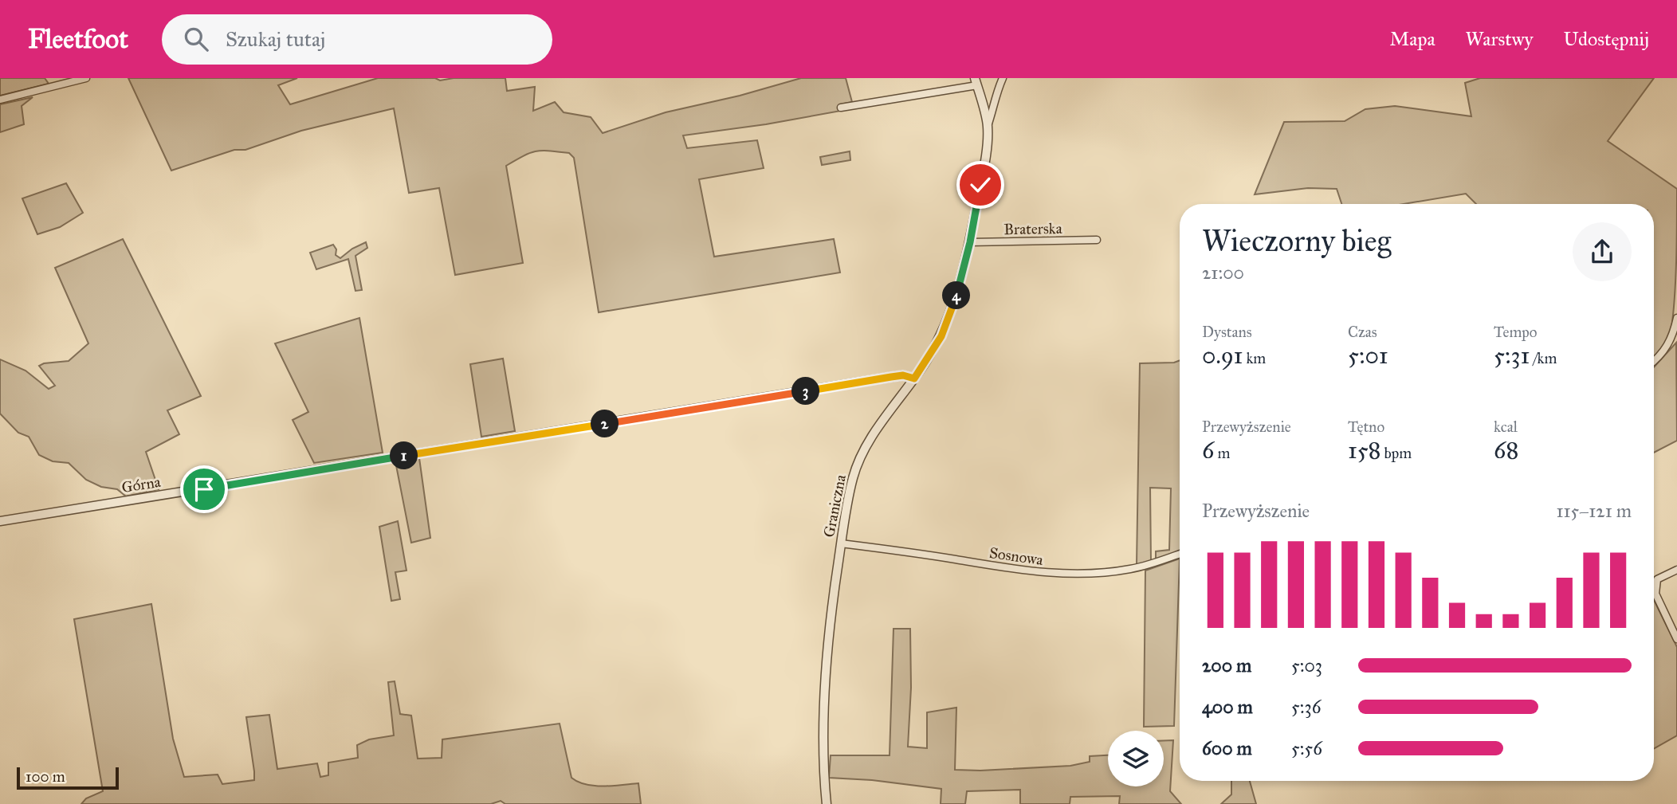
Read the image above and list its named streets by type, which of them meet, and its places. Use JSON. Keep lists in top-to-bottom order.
{
  "streets": {
    "street": [
      "Braterska",
      "Górna",
      "Graniczna",
      "Sosnowa"
    ]
  },
  "crossings": [
    ["Braterska", "Graniczna"],
    ["Górna", "Graniczna"],
    ["Graniczna", "Sosnowa"]
  ],
  "scale_bar": "100 m",
  "page": {
    "header": "Fleetfoot",
    "search": "Szukaj tutaj",
    "nav": ["Mapa", "Warstwy", "Udostępnij"],
    "heading": ["Wieczorny bieg", "21:00"],
    "pins": [
      "4",
      "3",
      "2",
      "1"
    ],
    "stats": [
      ["Dystans", "0.91 km"],
      ["Czas", "5:01"],
      ["Tempo", "5:31 /km"],
      ["Przewyższenie", "6 m"],
      ["Tętno", "158 bpm"],
      ["kcal", "68"]
    ],
    "chart": ["Przewyższenie", "115–121 m"],
    "list": [
      {
        "name": "200 m",
        "note": "5:03"
      },
      {
        "name": "400 m",
        "note": "5:36"
      },
      {
        "name": "600 m",
        "note": "5:56"
      }
    ],
    "scale": "100 m"
  }
}
